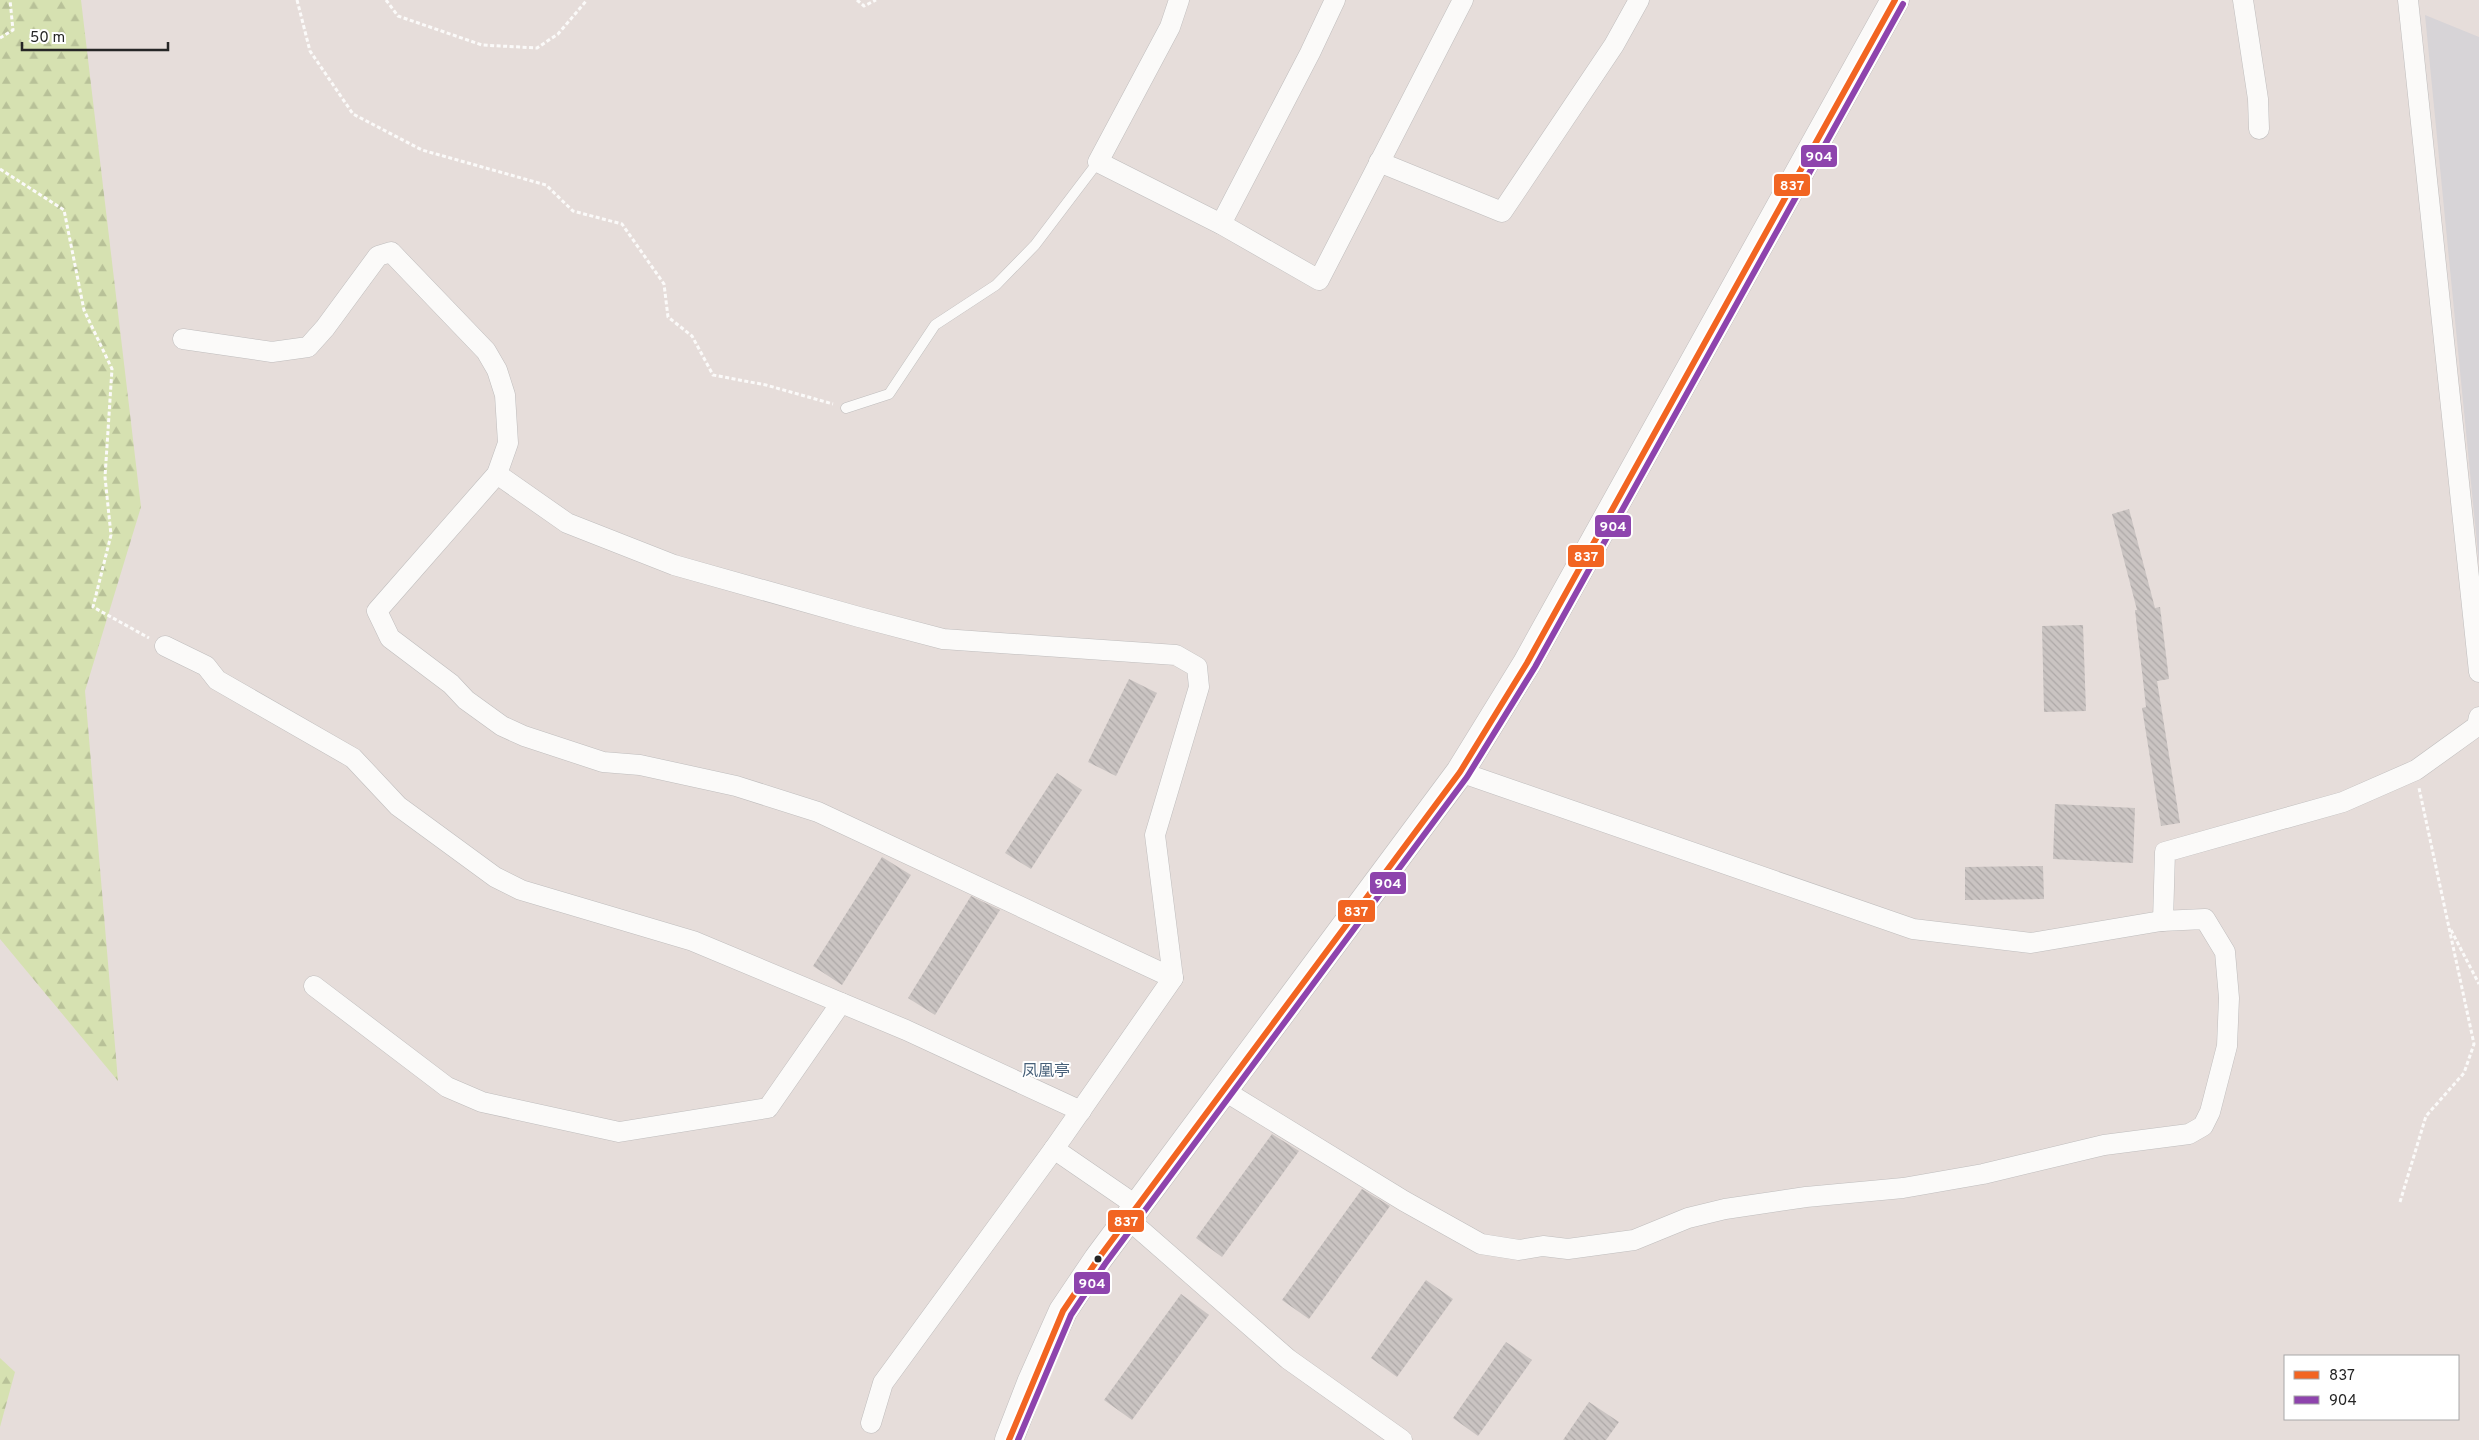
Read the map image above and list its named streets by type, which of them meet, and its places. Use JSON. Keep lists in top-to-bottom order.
{
  "districts": ["凤凰亭"],
  "lines": ["transit line 837", "transit line 904"],
  "legend": ["837", "904"],
  "scale_bar": "50 m"
}
